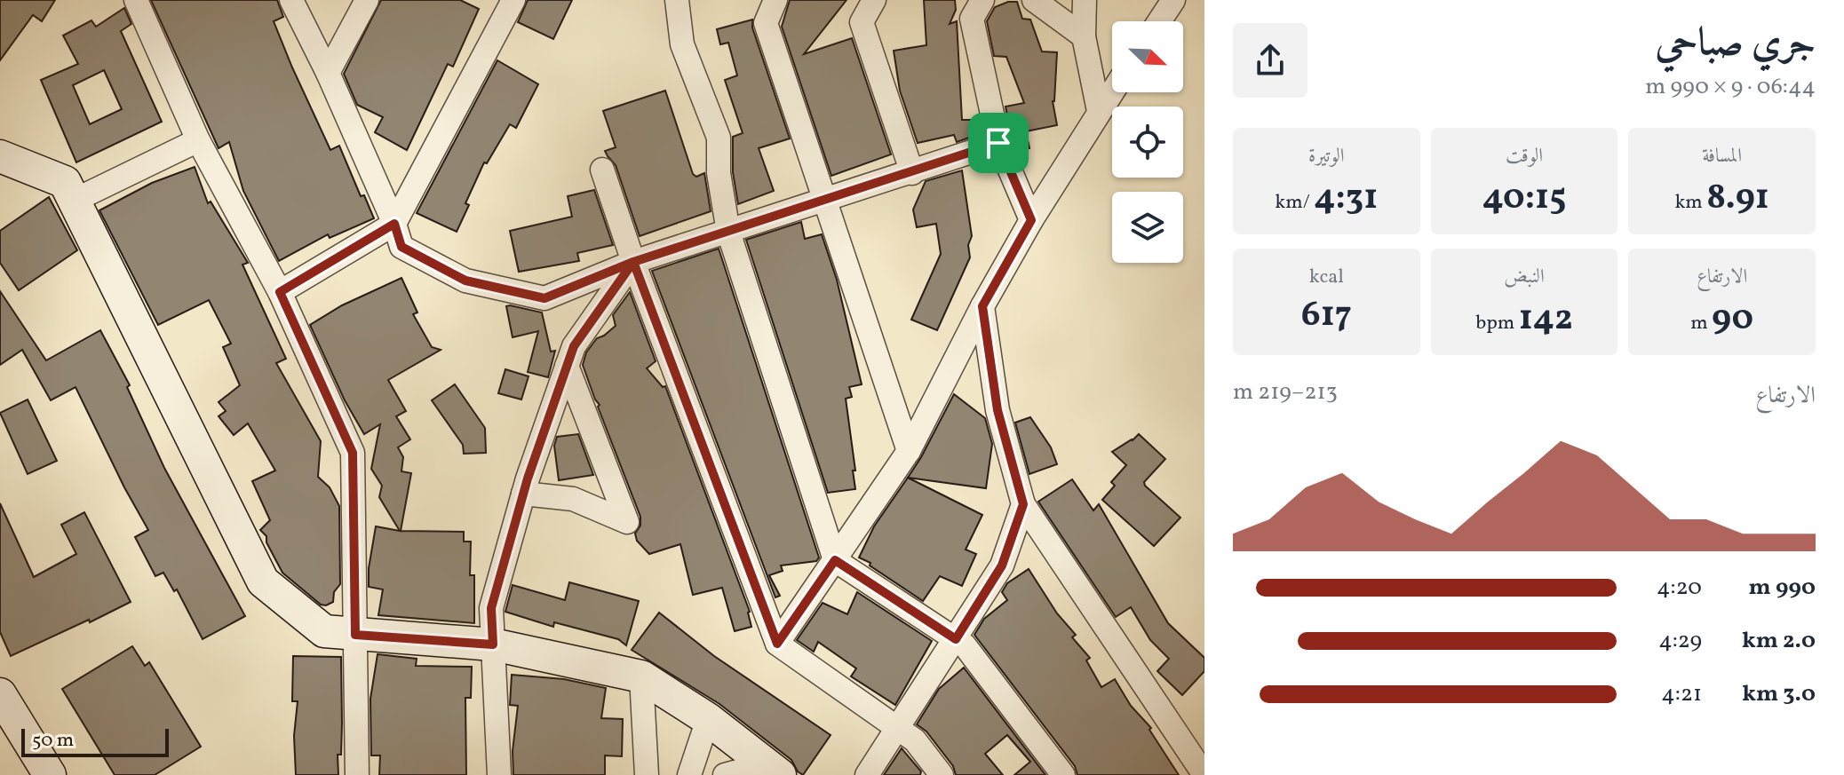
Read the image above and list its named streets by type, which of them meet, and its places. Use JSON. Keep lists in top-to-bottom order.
{
  "scale_bar": "50 m",
  "north": "bottom right",
  "page": {
    "heading": ["جري صباحي", "06:44 · 9 × 990 m"],
    "stats": [
      ["المسافة", "8.91 km"],
      ["الوقت", "40:15"],
      ["الوتيرة", "4:31 /km"],
      ["الارتفاع", "90 m"],
      ["النبض", "142 bpm"],
      ["kcal", "617"]
    ],
    "chart": ["الارتفاع", "213–219 m"],
    "list": [
      {
        "name": "990 m",
        "note": "4:20"
      },
      {
        "name": "2.0 km",
        "note": "4:29"
      },
      {
        "name": "3.0 km",
        "note": "4:21"
      }
    ],
    "scale": "50 m"
  }
}
